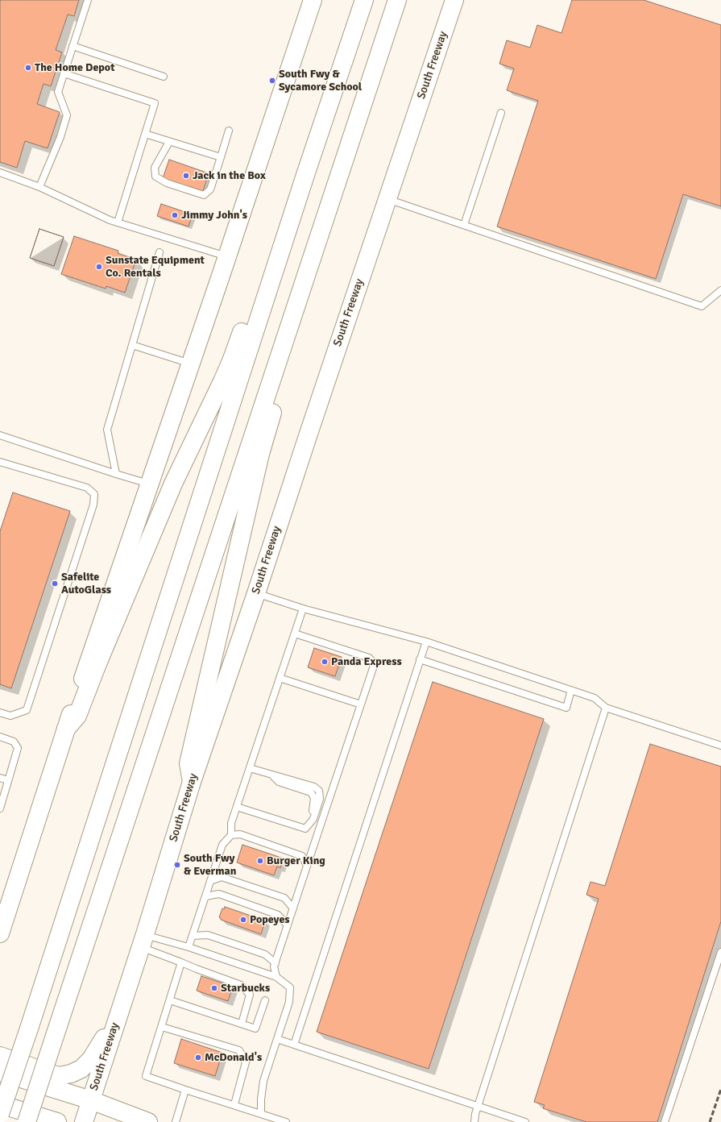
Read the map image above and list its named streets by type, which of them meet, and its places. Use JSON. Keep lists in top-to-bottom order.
{
  "streets": {
    "main road": ["South Freeway"]
  },
  "places": [
    "The Home Depot",
    "South Fwy & Sycamore School",
    "Jack in the Box",
    "Jimmy John's",
    "Sunstate Equipment Co. Rentals",
    "Safelite AutoGlass",
    "Panda Express",
    "Burger King",
    "South Fwy & Everman",
    "Popeyes",
    "Starbucks",
    "McDonald's"
  ]
}
